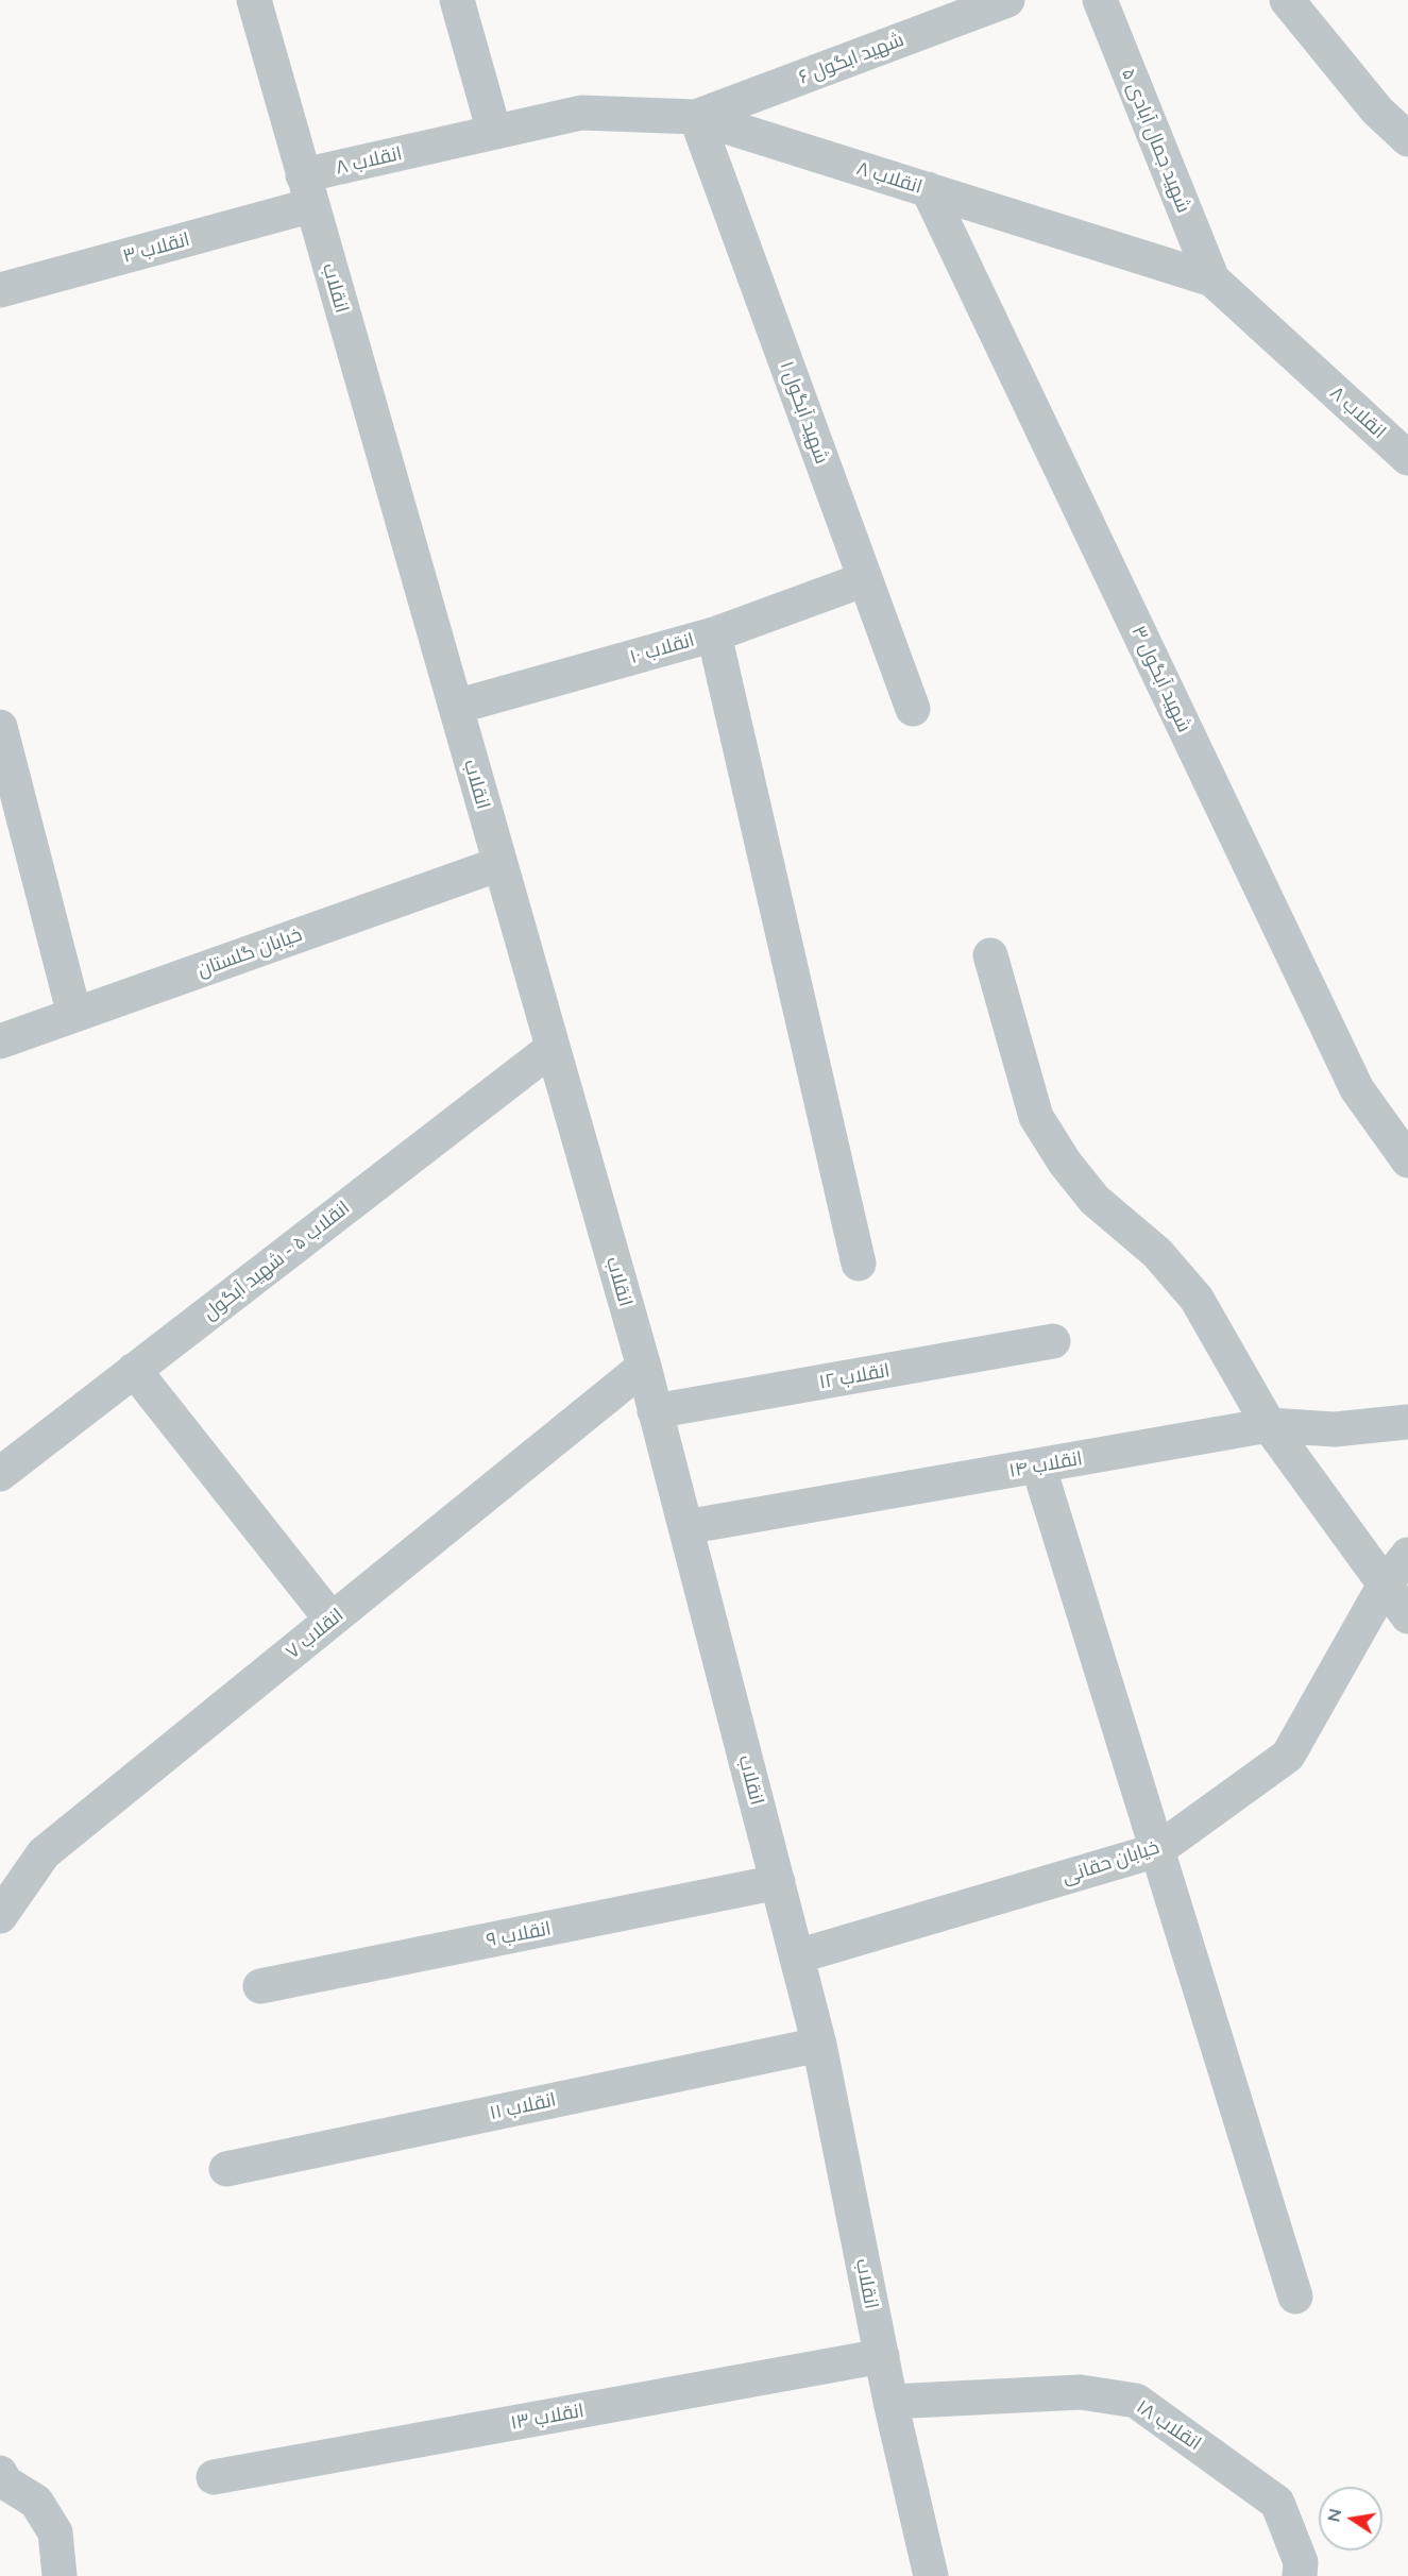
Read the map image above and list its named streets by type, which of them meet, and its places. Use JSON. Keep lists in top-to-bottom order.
{
  "streets": {
    "street": [
      "شهید ابگول ۶",
      "شهید جمال آبادی ۵",
      "انقلاب ۸",
      "انقلاب ۳",
      "انقلاب",
      "شهید آبگول ۱",
      "انقلاب ۱۰",
      "شهید آبگول ۳",
      "خیابان گلستان",
      "انقلاب ۵ - شهید آبگول",
      "انقلاب ۱۲",
      "انقلاب ۱۴",
      "انقلاب ۷",
      "خیابان حقانی",
      "انقلاب ۹",
      "انقلاب ۱۱",
      "انقلاب ۱۳",
      "انقلاب ۱۸"
    ]
  },
  "crossings": [
    ["شهید ابگول ۶", "انقلاب ۸"],
    ["شهید ابگول ۶", "شهید آبگول ۱"],
    ["شهید جمال آبادی ۵", "انقلاب ۸"],
    ["انقلاب ۸", "انقلاب ۳"],
    ["انقلاب ۸", "انقلاب"],
    ["انقلاب ۸", "شهید آبگول ۱"],
    ["انقلاب ۸", "شهید آبگول ۳"],
    ["انقلاب ۳", "انقلاب"],
    ["انقلاب", "انقلاب ۱۰"],
    ["انقلاب", "خیابان گلستان"],
    ["انقلاب", "انقلاب ۵ - شهید آبگول"],
    ["انقلاب", "انقلاب ۱۲"],
    ["انقلاب", "انقلاب ۱۴"],
    ["انقلاب", "انقلاب ۷"],
    ["انقلاب", "خیابان حقانی"],
    ["انقلاب", "انقلاب ۹"],
    ["انقلاب", "انقلاب ۱۱"],
    ["انقلاب", "انقلاب ۱۳"],
    ["انقلاب", "انقلاب ۱۸"],
    ["شهید آبگول ۱", "انقلاب ۱۰"]
  ],
  "north": "left"
}
